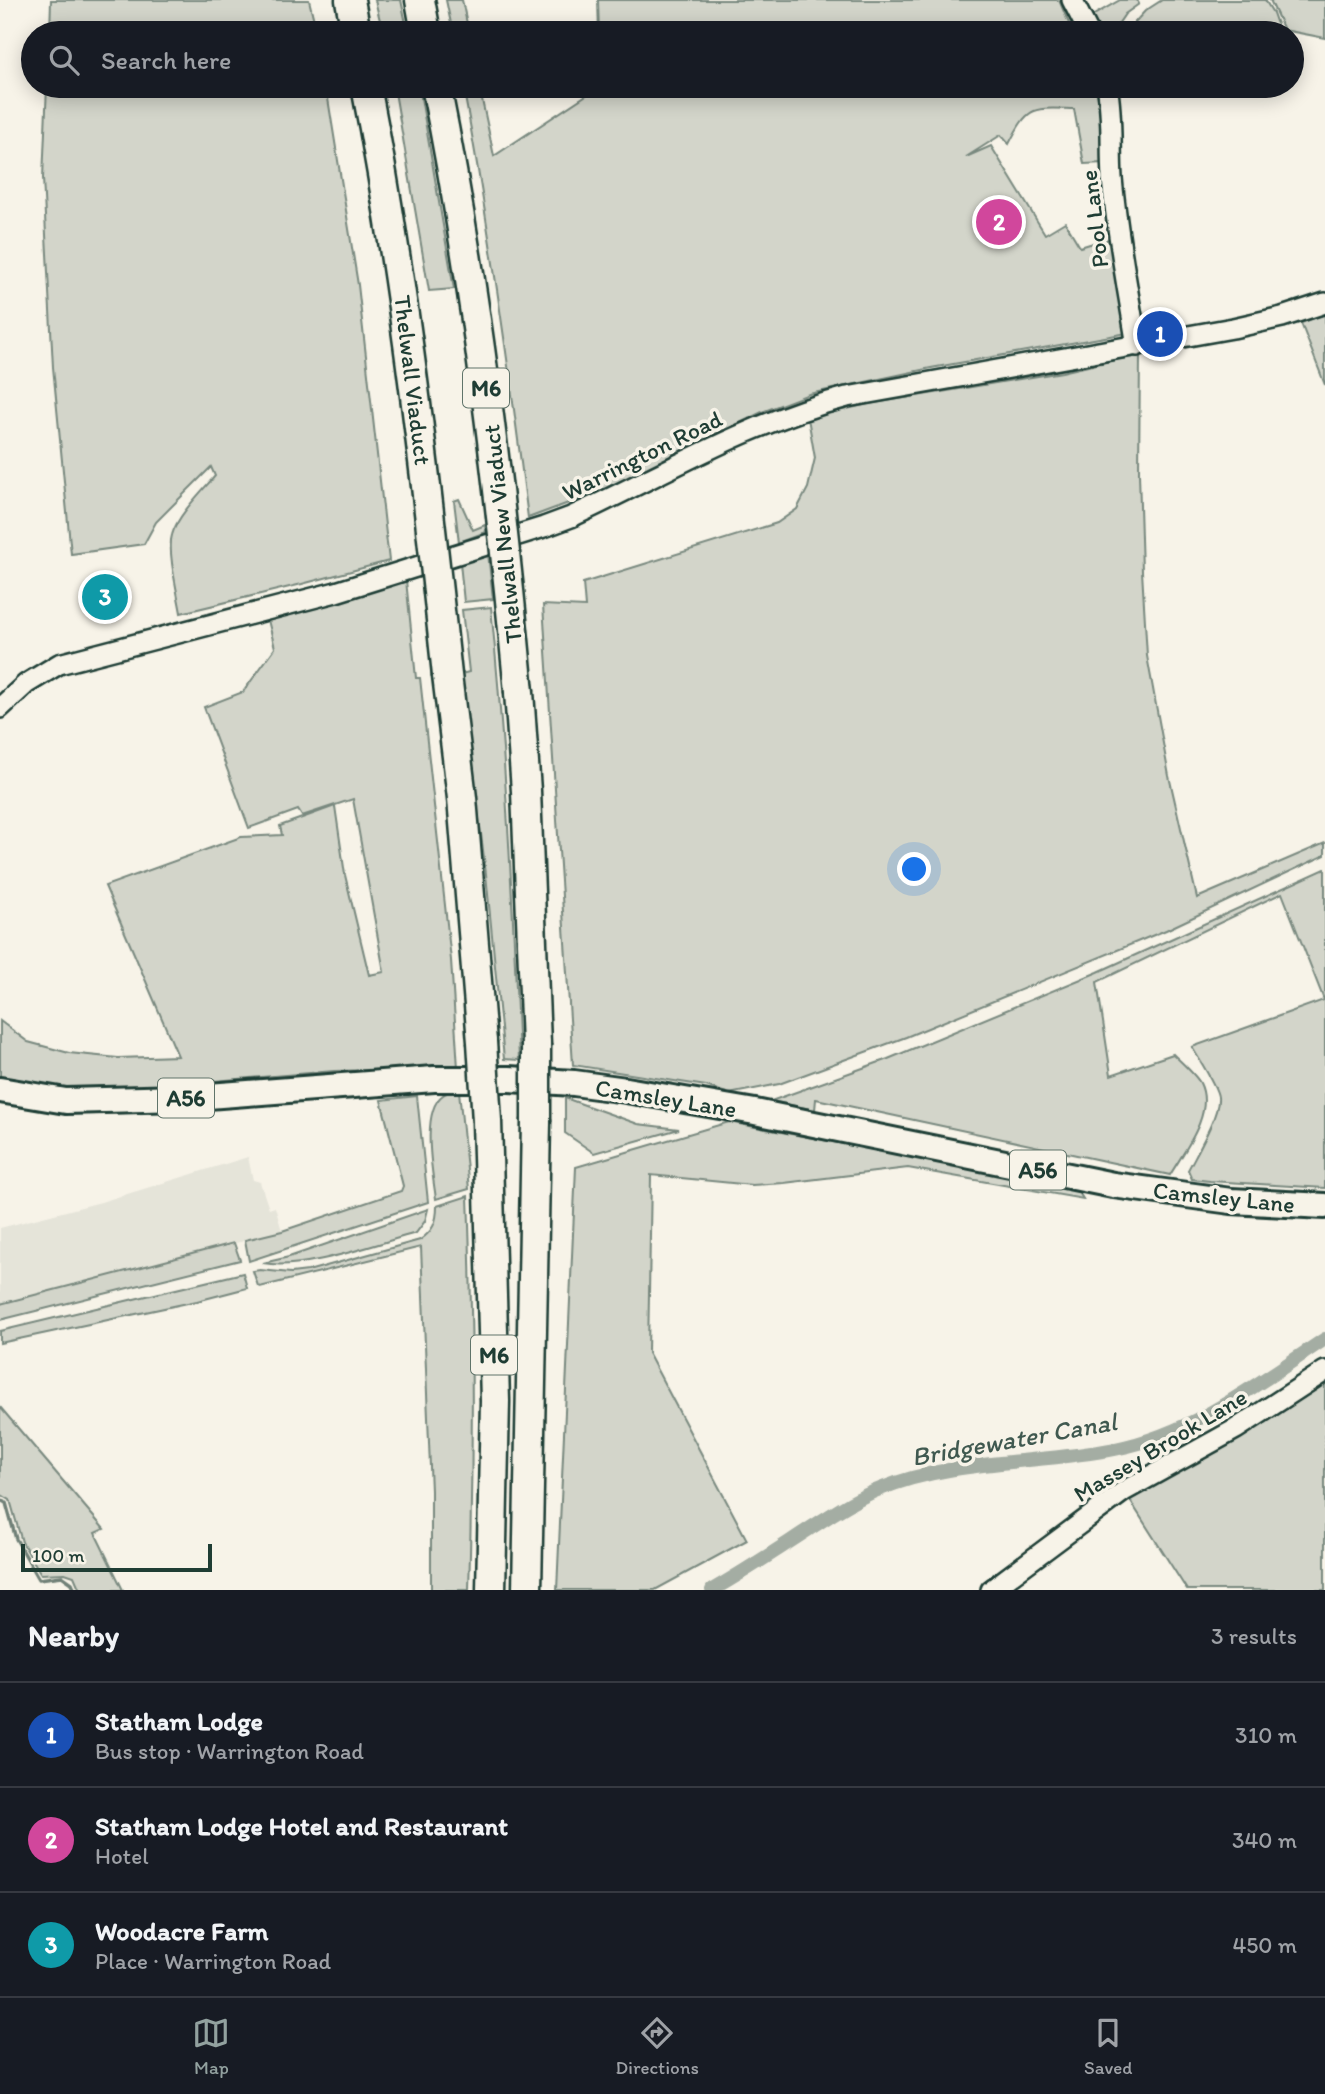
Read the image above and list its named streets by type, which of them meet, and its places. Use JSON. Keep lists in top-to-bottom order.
{
  "streets": {
    "highway": ["Thelwall Viaduct", "M6", "Thelwall New Viaduct"],
    "main road": ["A56", "Camsley Lane"],
    "street": ["Pool Lane", "Warrington Road", "Massey Brook Lane"]
  },
  "crossings": [
    ["Pool Lane", "Warrington Road"]
  ],
  "water": ["Bridgewater Canal"],
  "scale_bar": "100 m",
  "page": {
    "search": "Search here",
    "pins": ["2", "1", "3"],
    "scale": "100 m",
    "heading": ["Nearby", "3 results"],
    "list": [
      {
        "mark": "1",
        "name": "Statham Lodge",
        "note": "Bus stop · Warrington Road",
        "value": "310 m"
      },
      {
        "mark": "2",
        "name": "Statham Lodge Hotel and Restaurant",
        "note": "Hotel",
        "value": "340 m"
      },
      {
        "mark": "3",
        "name": "Woodacre Farm",
        "note": "Place · Warrington Road",
        "value": "450 m"
      }
    ],
    "nav": ["Map", "Directions", "Saved"]
  }
}
